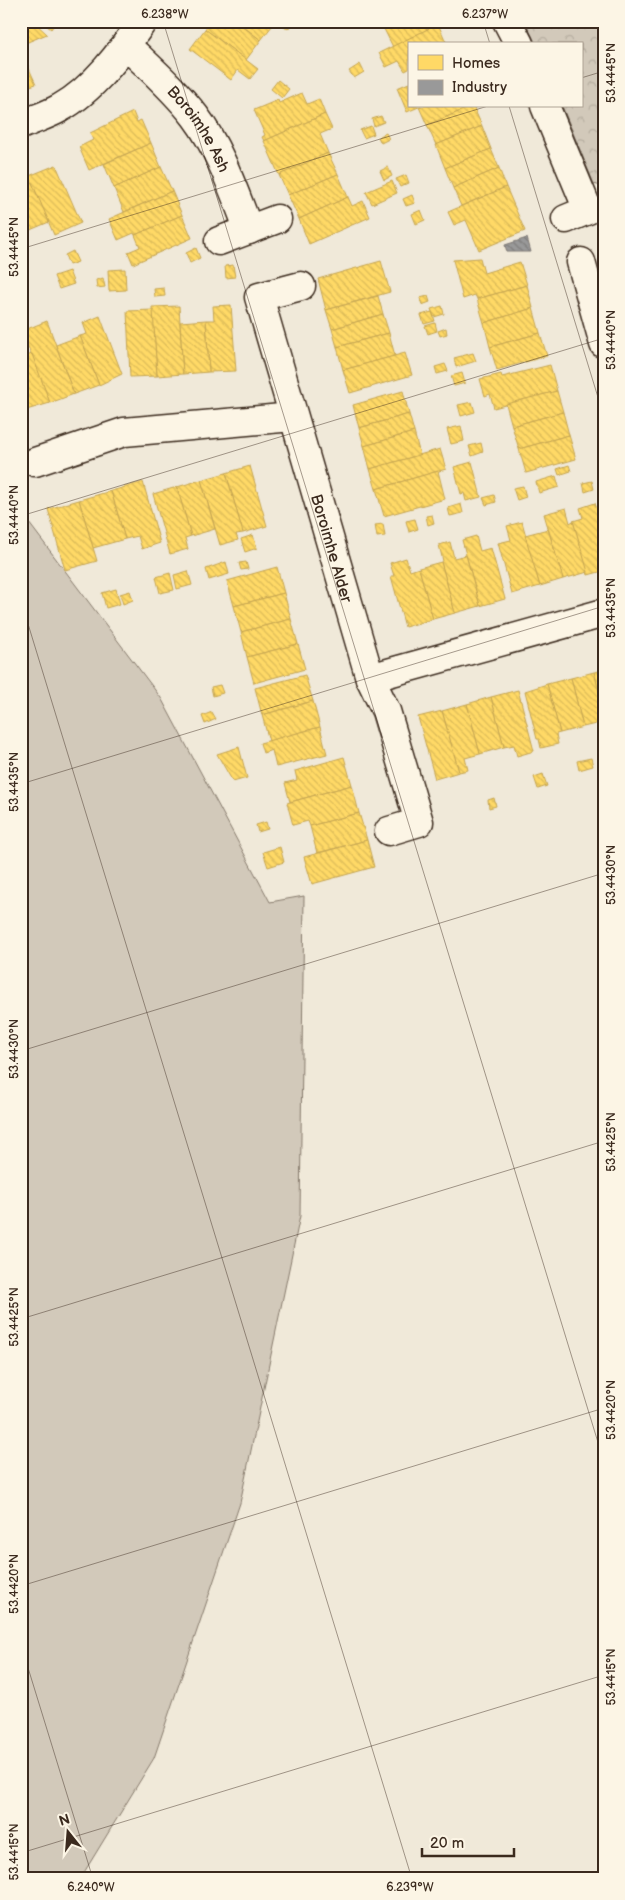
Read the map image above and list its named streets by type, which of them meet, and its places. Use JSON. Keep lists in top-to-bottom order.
{
  "streets": {
    "street": ["Boroimhe Ash", "Boroimhe Alder"]
  },
  "legend": ["Homes", "Industry"],
  "scale_bar": "20 m",
  "north": "top",
  "coordinates": [
    "6.238°W",
    "6.237°W",
    "53.4445°N",
    "53.4440°N",
    "53.4435°N",
    "53.4430°N",
    "53.4425°N",
    "53.4420°N",
    "53.4415°N",
    "6.240°W",
    "6.239°W"
  ]
}
